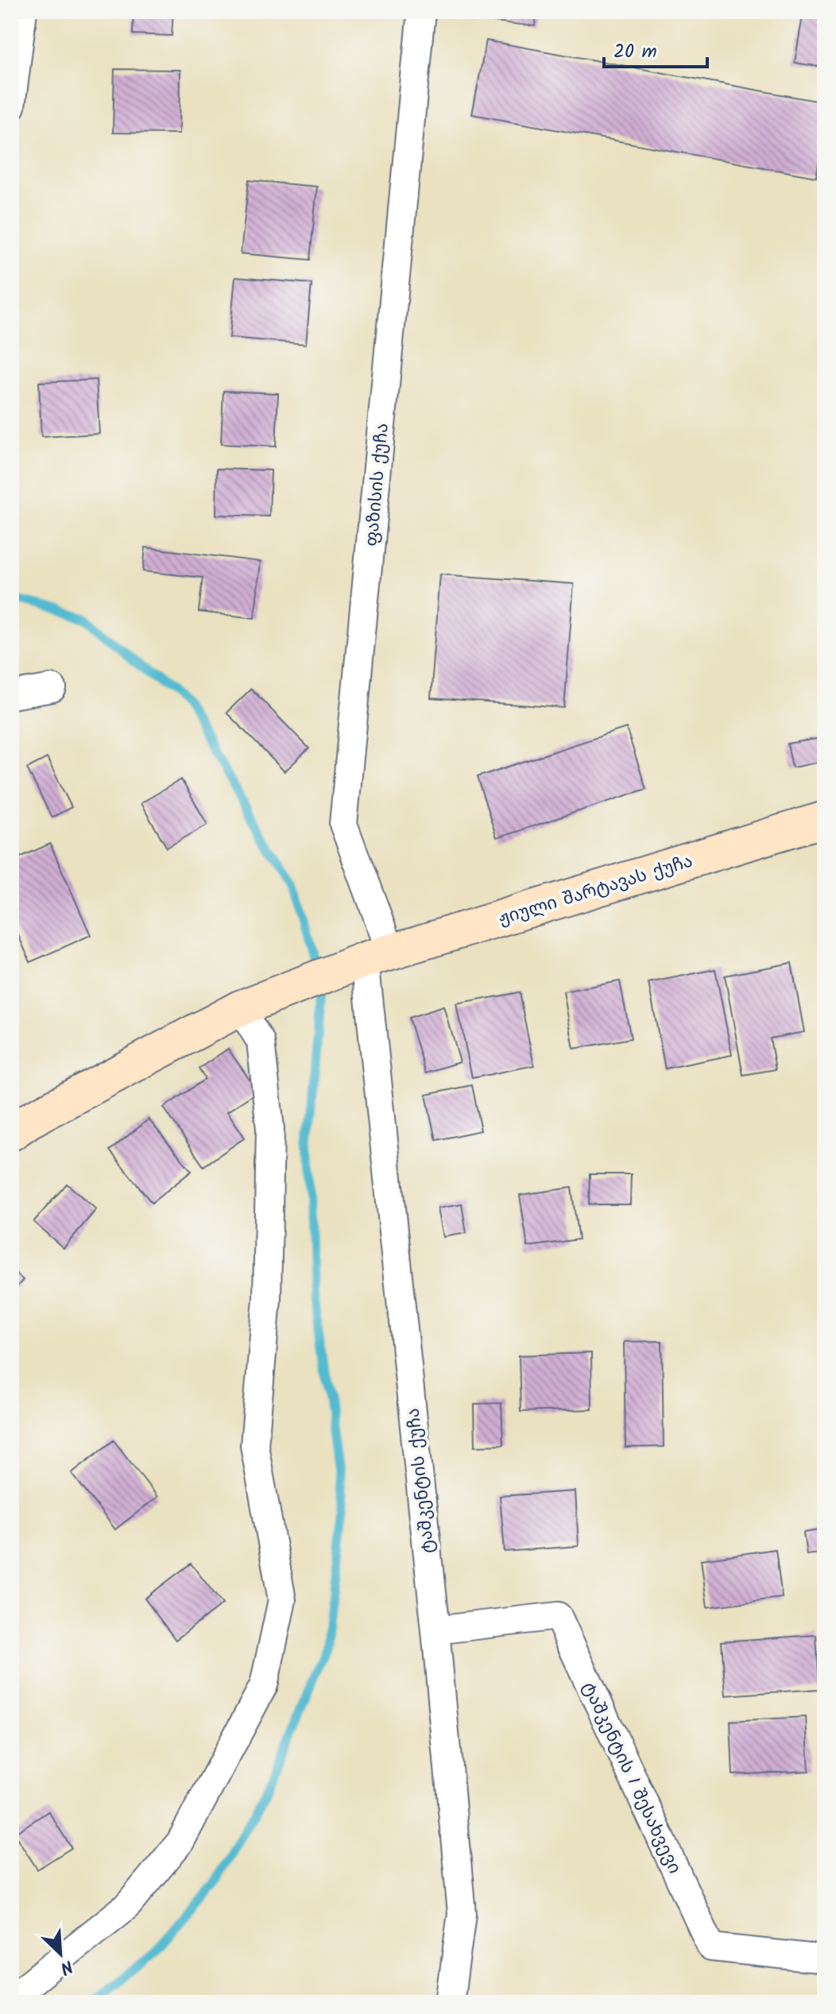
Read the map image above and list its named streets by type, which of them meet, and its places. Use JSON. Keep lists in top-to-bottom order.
{
  "streets": {
    "street": [
      "ფაზისის ქუჩა",
      "ჟიული შარტავას ქუჩა",
      "ტაშკენტის ქუჩა",
      "ტაშკენტის I შესახვევი"
    ]
  },
  "crossings": [
    ["ფაზისის ქუჩა", "ჟიული შარტავას ქუჩა"],
    ["ფაზისის ქუჩა", "ტაშკენტის ქუჩა"],
    ["ჟიული შარტავას ქუჩა", "ტაშკენტის ქუჩა"],
    ["ტაშკენტის ქუჩა", "ტაშკენტის I შესახვევი"]
  ],
  "scale_bar": "20 m",
  "north": "bottom right"
}
